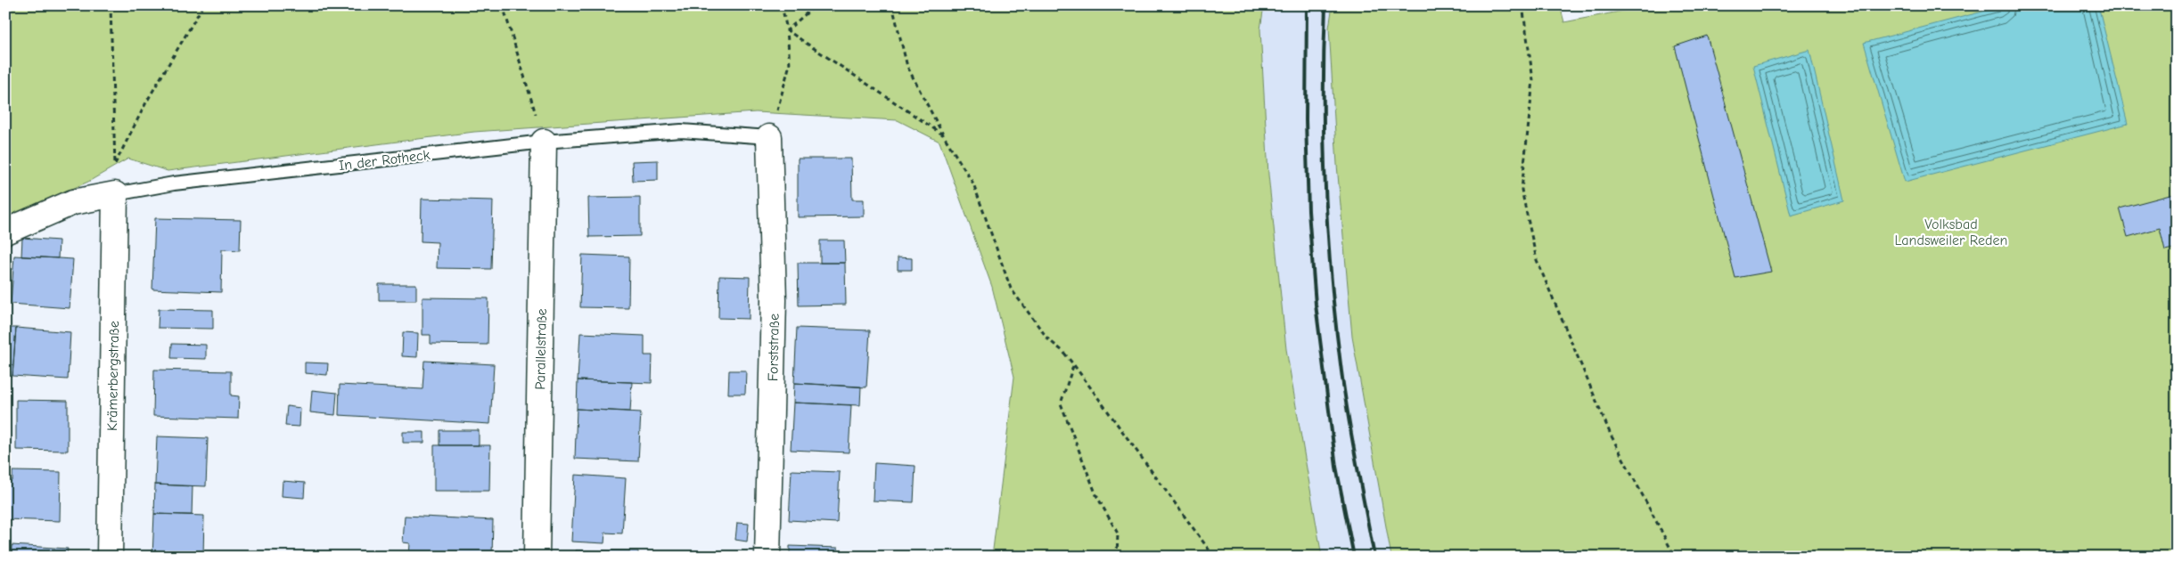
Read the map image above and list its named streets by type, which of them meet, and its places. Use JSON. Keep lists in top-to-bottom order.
{
  "streets": {
    "street": [
      "In der Rotheck",
      "Forststraße",
      "Parallelstraße",
      "Krämerbergstraße"
    ]
  },
  "crossings": [
    ["In der Rotheck", "Forststraße"],
    ["In der Rotheck", "Parallelstraße"],
    ["In der Rotheck", "Krämerbergstraße"]
  ],
  "parks": ["Volksbad Landsweiler Reden"]
}
